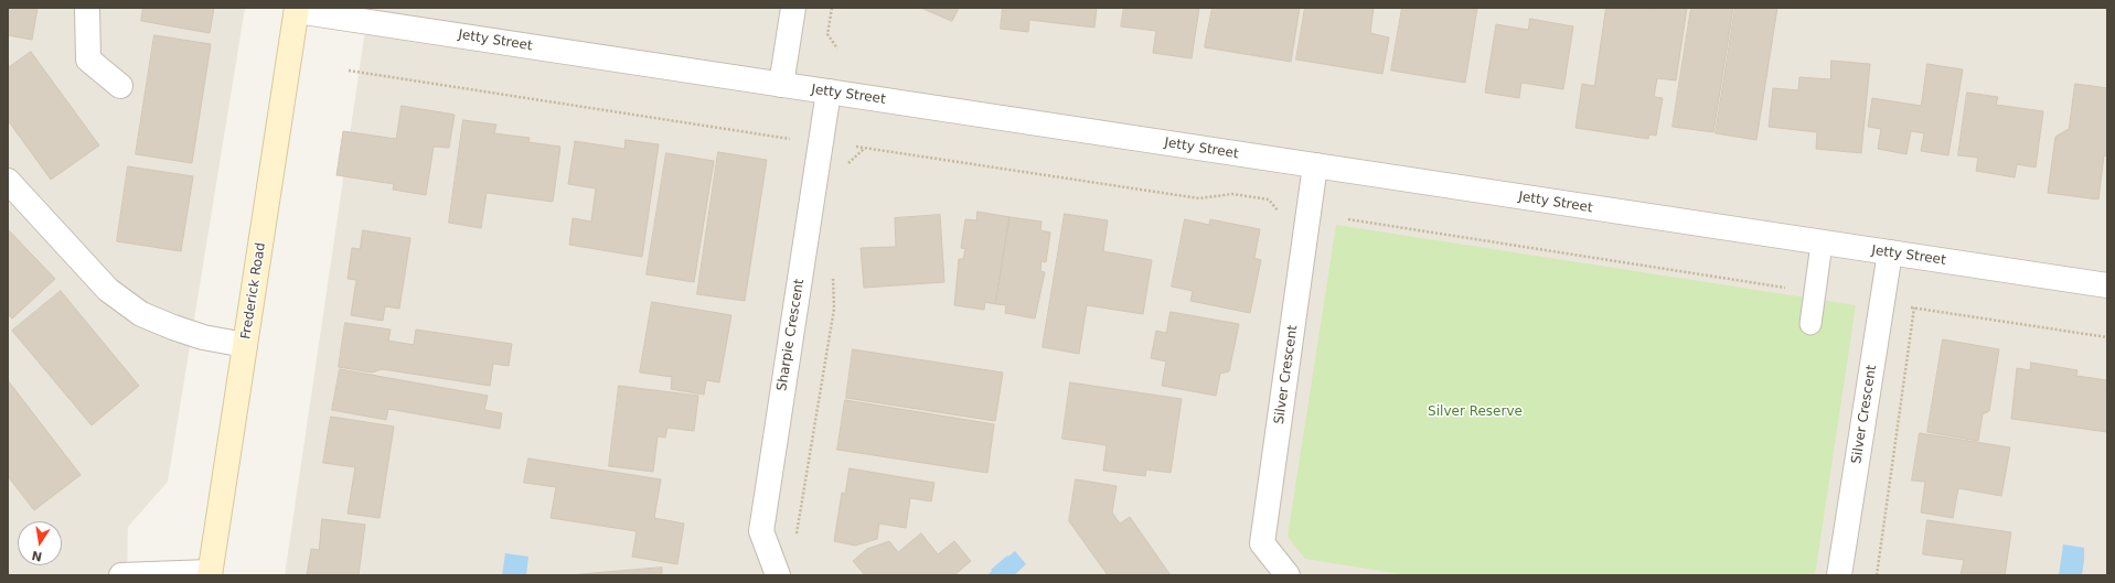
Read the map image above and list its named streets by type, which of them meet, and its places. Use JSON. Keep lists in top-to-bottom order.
{
  "streets": {
    "main road": ["Frederick Road"],
    "street": ["Jetty Street", "Sharpie Crescent", "Silver Crescent"]
  },
  "crossings": [
    ["Jetty Street", "Frederick Road"],
    ["Jetty Street", "Sharpie Crescent"],
    ["Jetty Street", "Silver Crescent"]
  ],
  "parks": ["Silver Reserve"],
  "north": "bottom"
}
